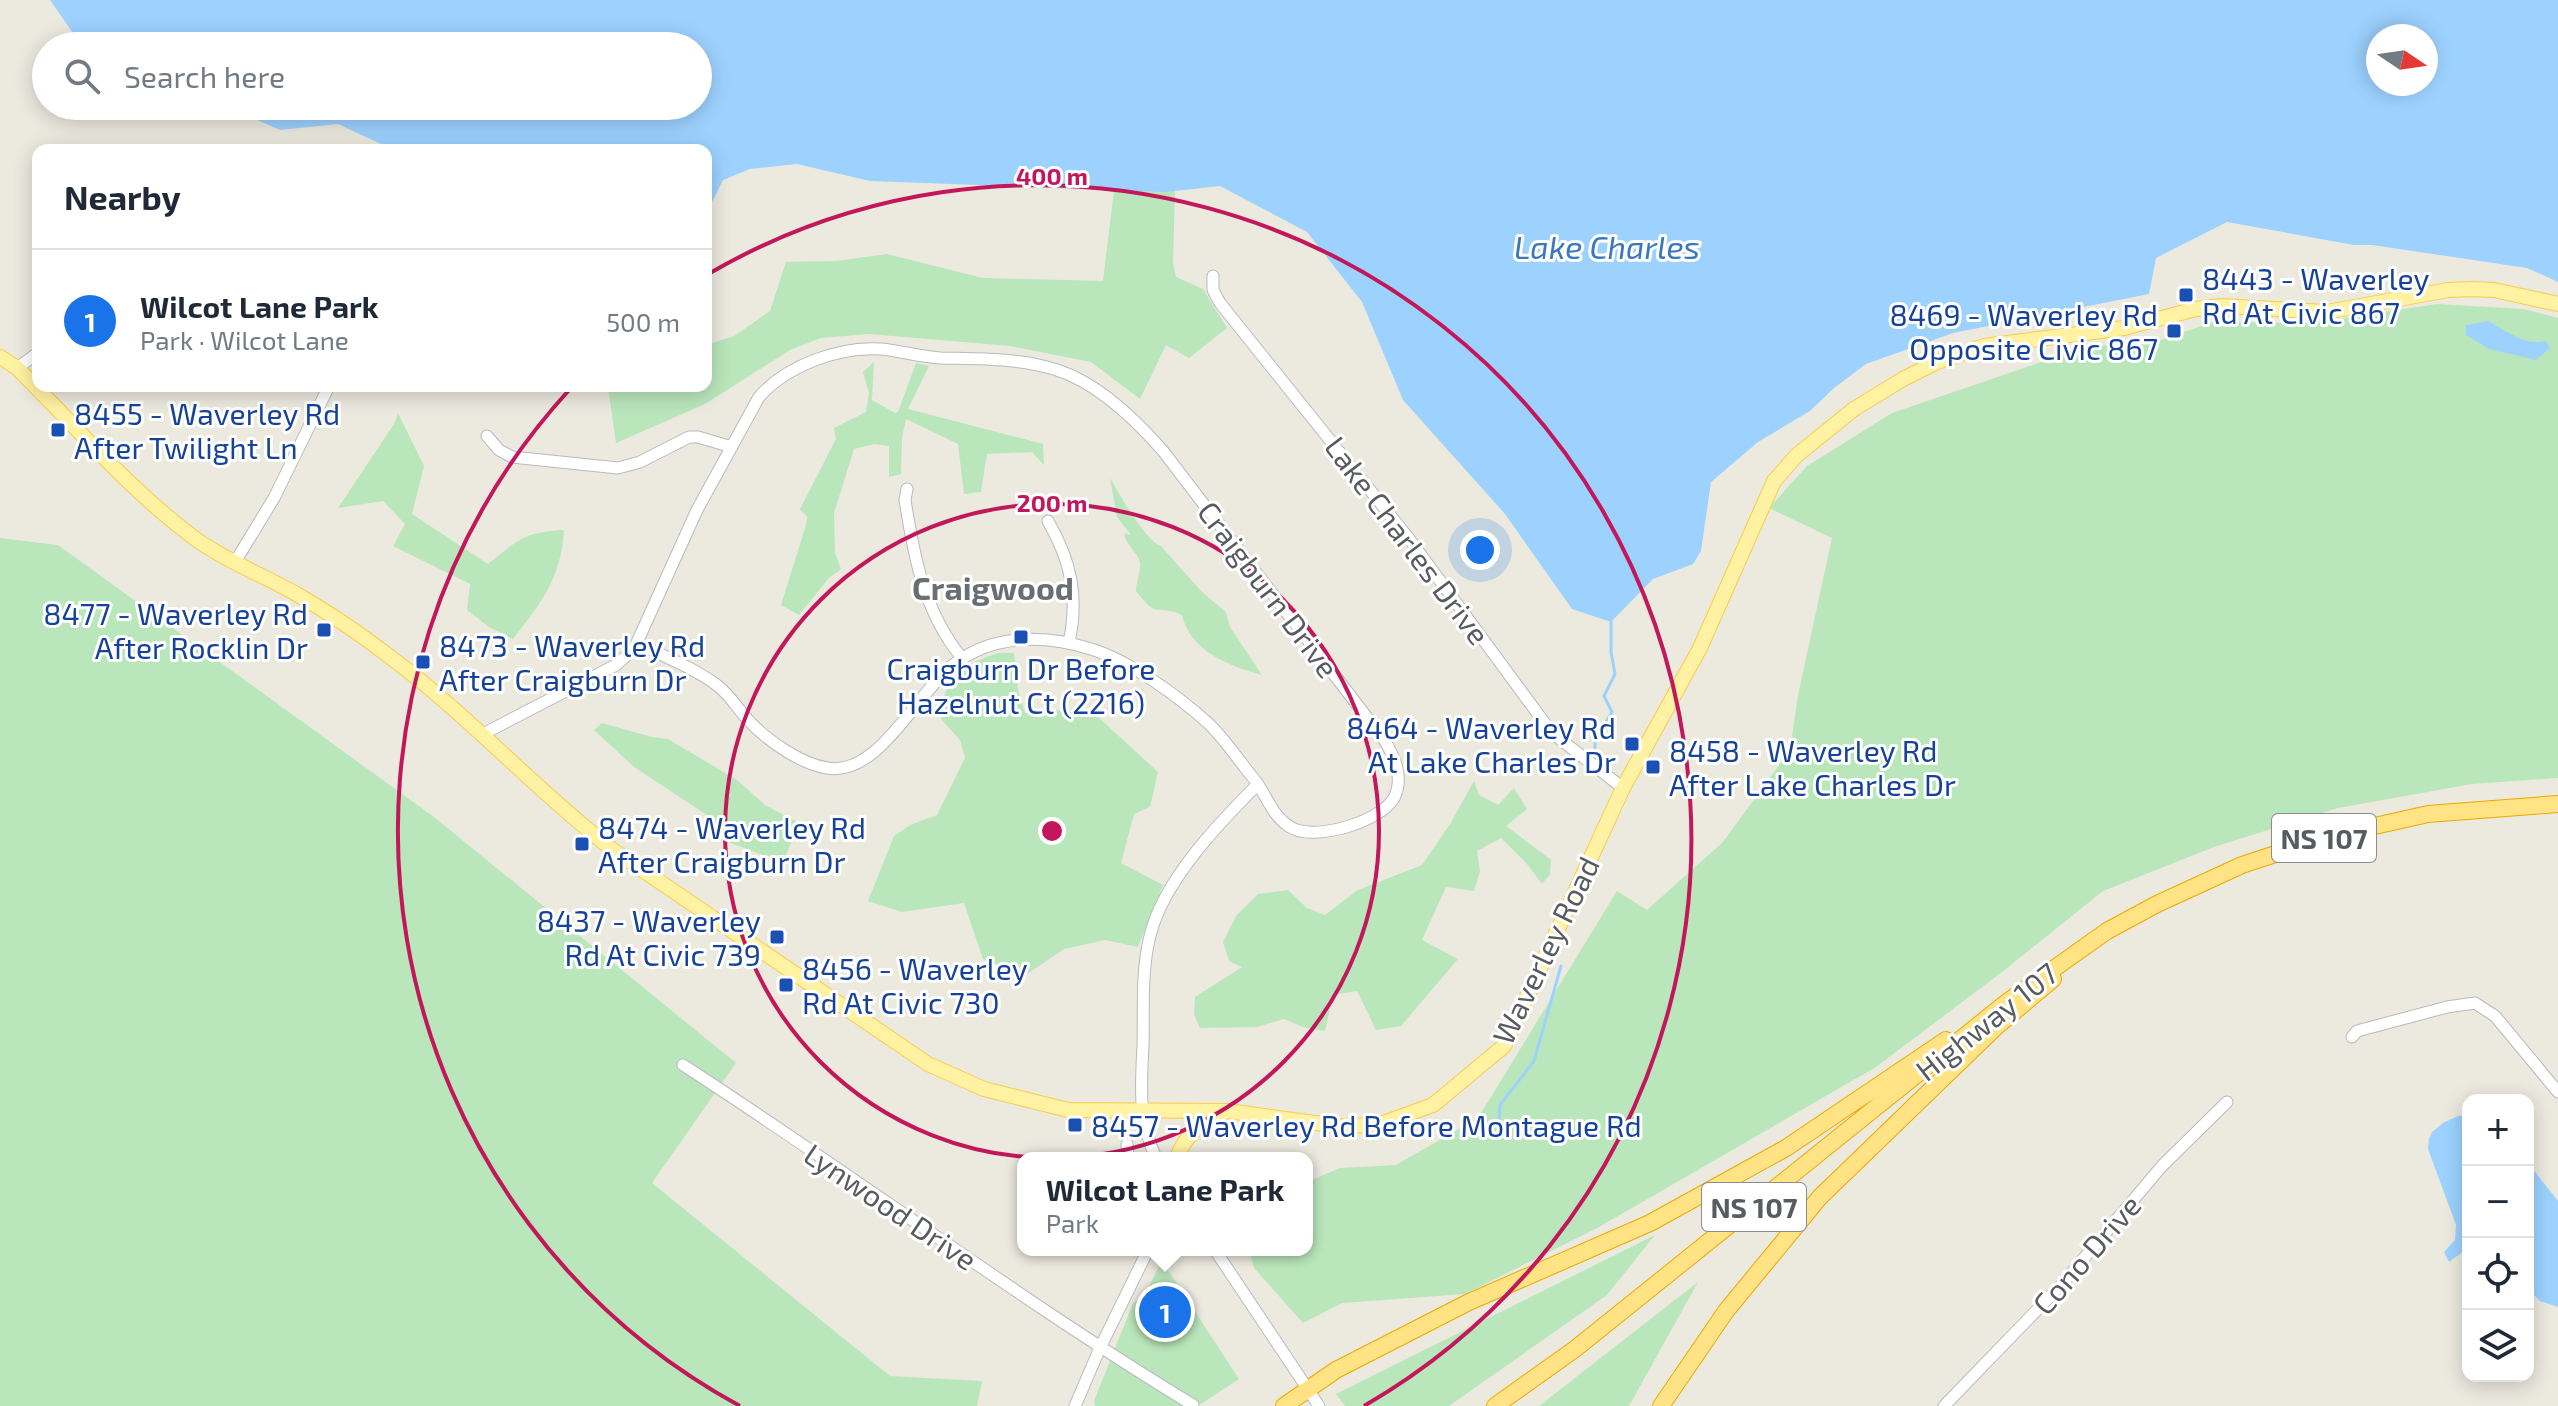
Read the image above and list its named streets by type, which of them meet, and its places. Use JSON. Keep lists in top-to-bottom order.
{
  "streets": {
    "highway": ["NS 107", "Highway 107"],
    "main road": ["Waverley Road"],
    "street": [
      "Lake Charles Drive",
      "Craigburn Drive",
      "Lynwood Drive",
      "Cono Drive"
    ]
  },
  "crossings": [
    ["Lake Charles Drive", "Waverley Road"],
    ["Craigburn Drive", "Waverley Road"]
  ],
  "districts": ["Craigwood"],
  "water": ["Lake Charles"],
  "places": {
    "transit": [
      "8443 - Waverley Rd At Civic 867",
      "8469 - Waverley Rd Opposite Civic 867",
      "8455 - Waverley Rd After Twilight Ln",
      "8477 - Waverley Rd After Rocklin Dr",
      "Craigburn Dr Before Hazelnut Ct (2216)",
      "8473 - Waverley Rd After Craigburn Dr",
      "8464 - Waverley Rd At Lake Charles Dr",
      "8458 - Waverley Rd After Lake Charles Dr",
      "8474 - Waverley Rd After Craigburn Dr",
      "8437 - Waverley Rd At Civic 739",
      "8456 - Waverley Rd At Civic 730",
      "8457 - Waverley Rd Before Montague Rd"
    ]
  },
  "north": "right",
  "page": {
    "search": "Search here",
    "heading": "Nearby",
    "list": [
      {
        "mark": "1",
        "name": "Wilcot Lane Park",
        "note": "Park · Wilcot Lane",
        "value": "500 m"
      }
    ],
    "map_buttons": ["+", "−"],
    "popup": ["Wilcot Lane Park", "Park"],
    "pins": "1"
  },
  "rings": ["400 m", "200 m"]
}
